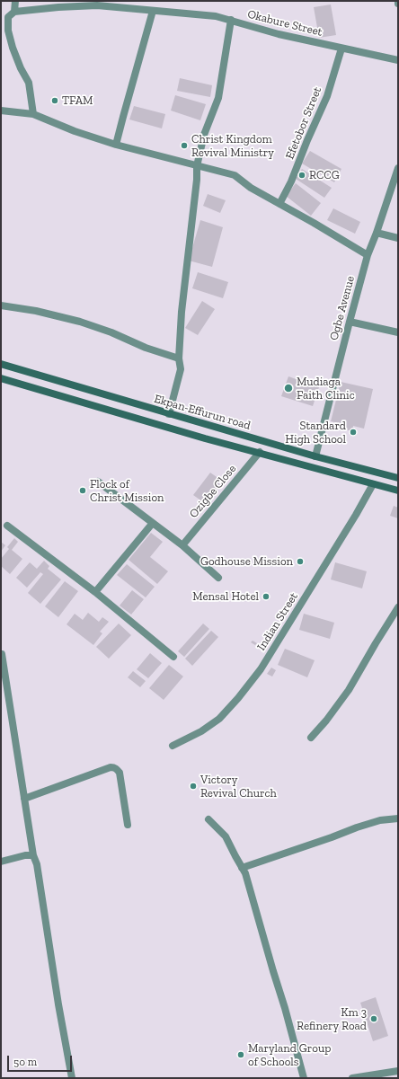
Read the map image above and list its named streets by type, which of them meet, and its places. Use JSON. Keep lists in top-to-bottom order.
{
  "streets": {
    "main road": ["Ekpan-Effurun road"],
    "street": [
      "Okabure Street",
      "Efetobor Street",
      "Ogbe Avenue",
      "Ozigbe Close",
      "Indian Street"
    ]
  },
  "crossings": [
    ["Okabure Street", "Efetobor Street"],
    ["Ogbe Avenue", "Ekpan-Effurun road"]
  ],
  "places": [
    "TFAM",
    "Christ Kingdom Revival Ministry",
    "RCCG",
    "Mudiaga Faith Clinic",
    "Standard High School",
    "Flock of Christ Mission",
    "Godhouse Mission",
    "Mensal Hotel",
    "Victory Revival Church",
    "Km 3 Refinery Road",
    "Maryland Group of Schools"
  ],
  "scale_bar": "50 m"
}
